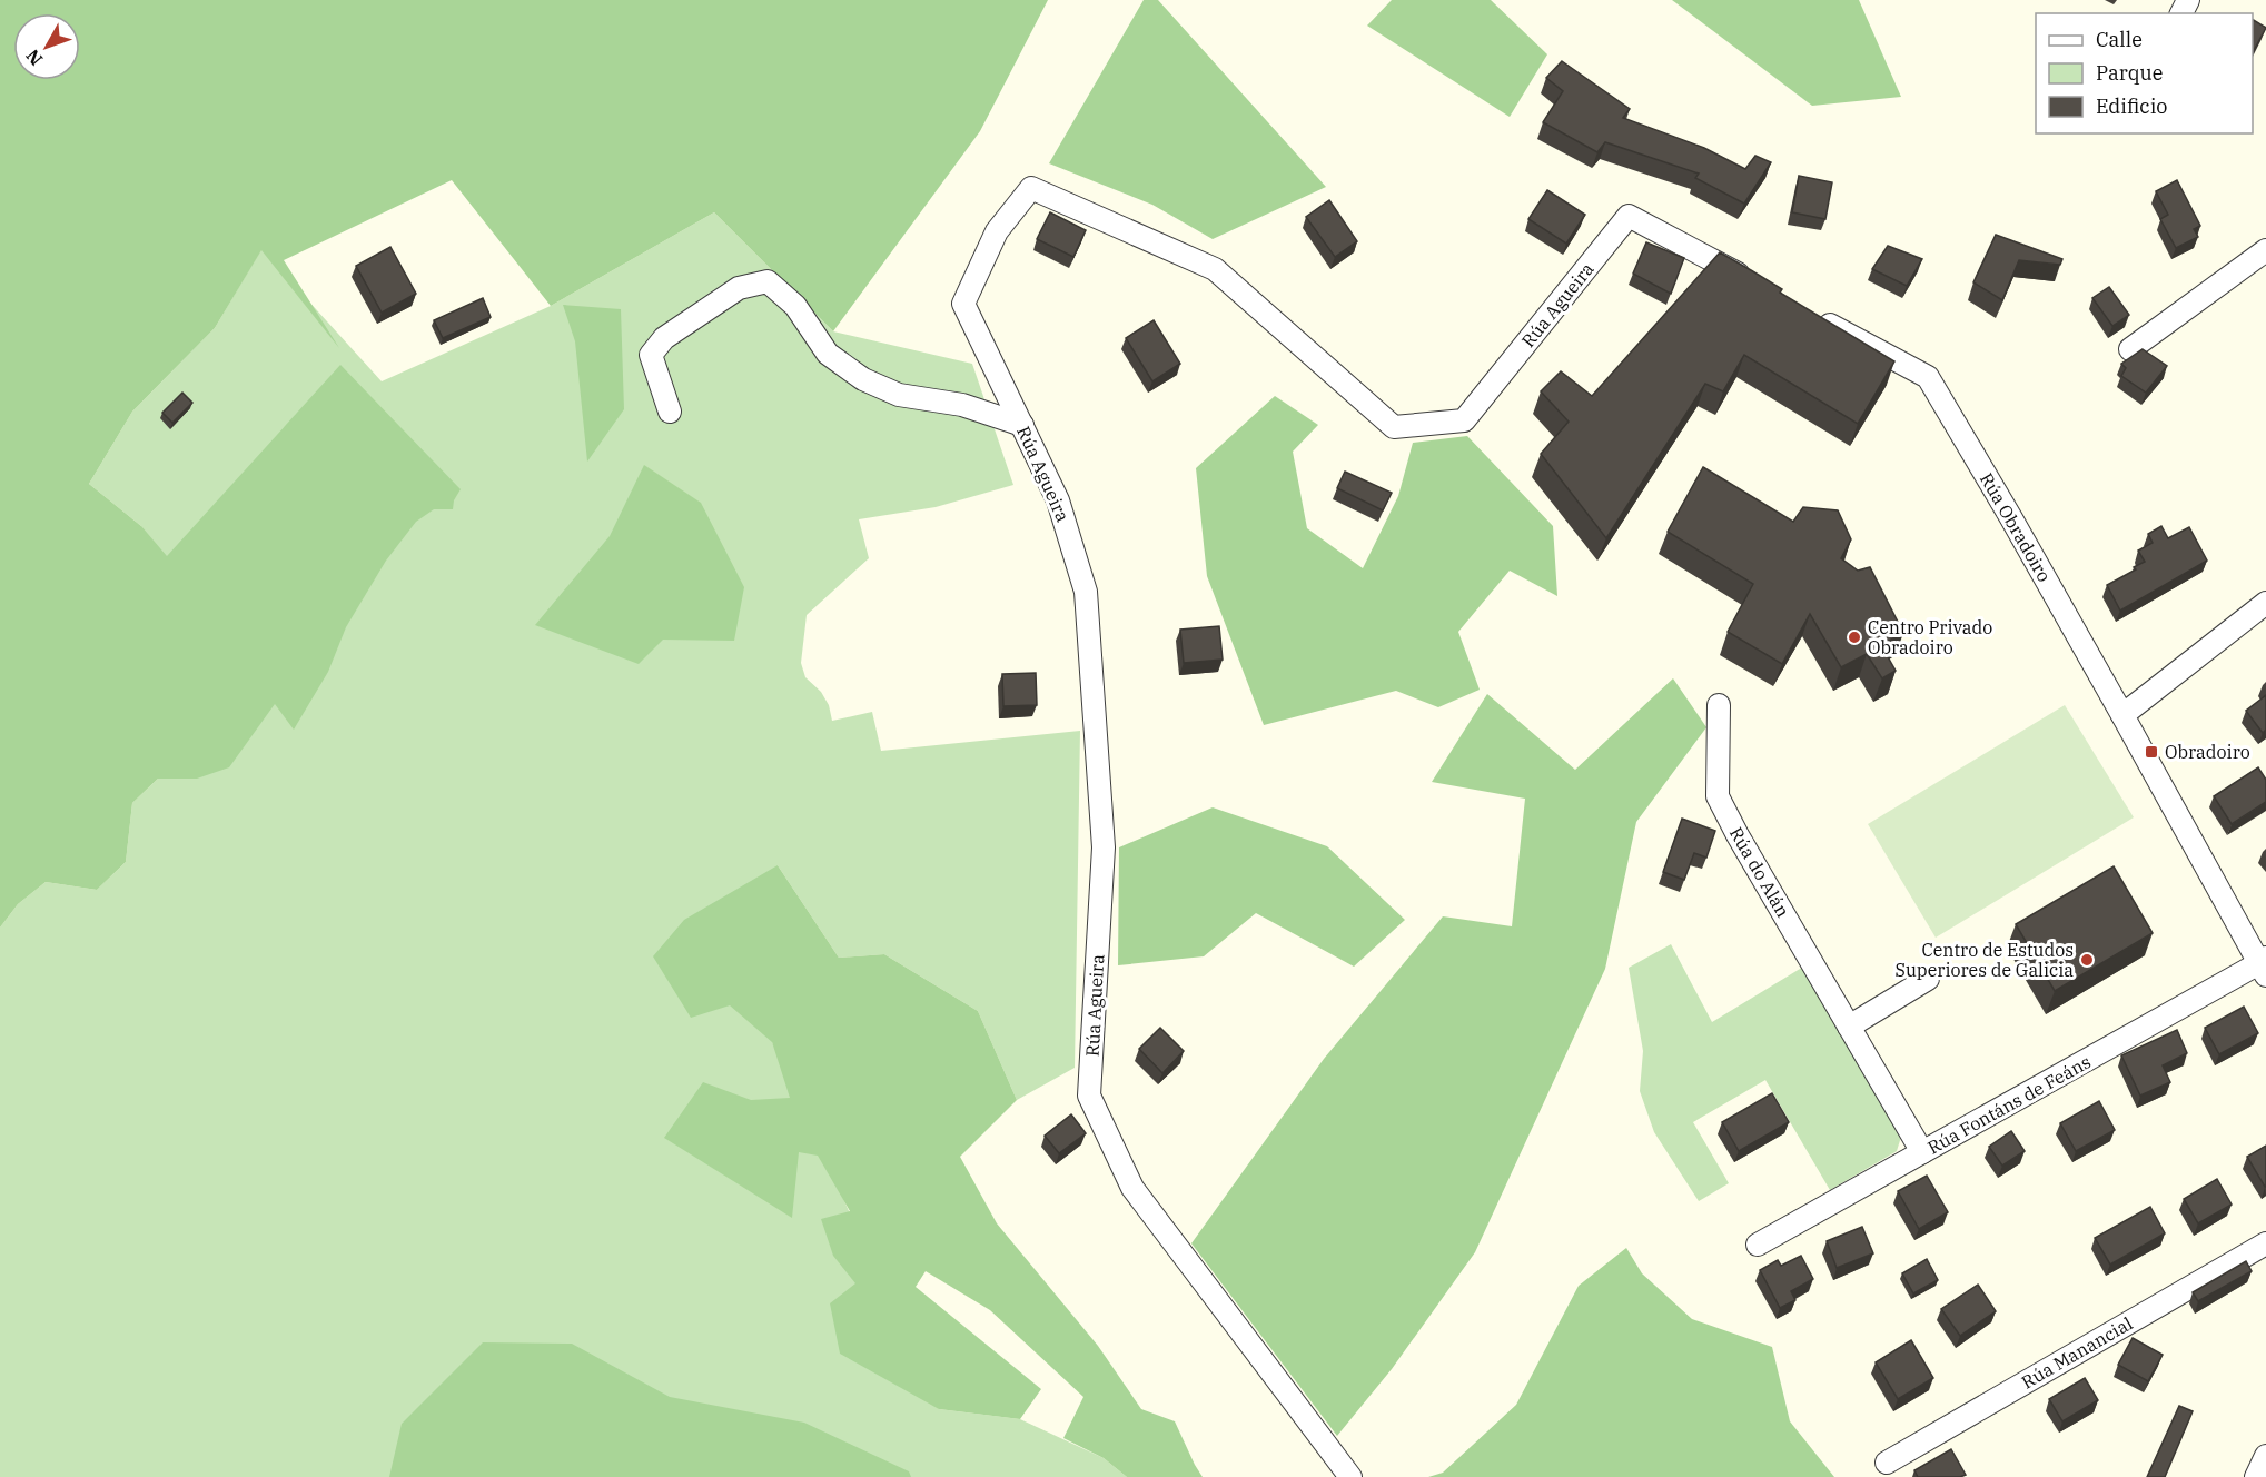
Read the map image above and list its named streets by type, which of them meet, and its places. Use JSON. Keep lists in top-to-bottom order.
{
  "streets": {
    "street": [
      "Rúa Agueira",
      "Rúa Obradoiro",
      "Rúa do Alán",
      "Rúa Fontáns de Feáns",
      "Rúa Manancial"
    ]
  },
  "crossings": [
    ["Rúa Obradoiro", "Rúa Fontáns de Feáns"],
    ["Rúa do Alán", "Rúa Fontáns de Feáns"]
  ],
  "places": {
    "other": ["Centro Privado Obradoiro", "Centro de Estudos Superiores de Galicia"],
    "transit": ["Obradoiro"]
  },
  "legend": ["Calle", "Parque", "Edificio"],
  "north": "bottom left"
}
